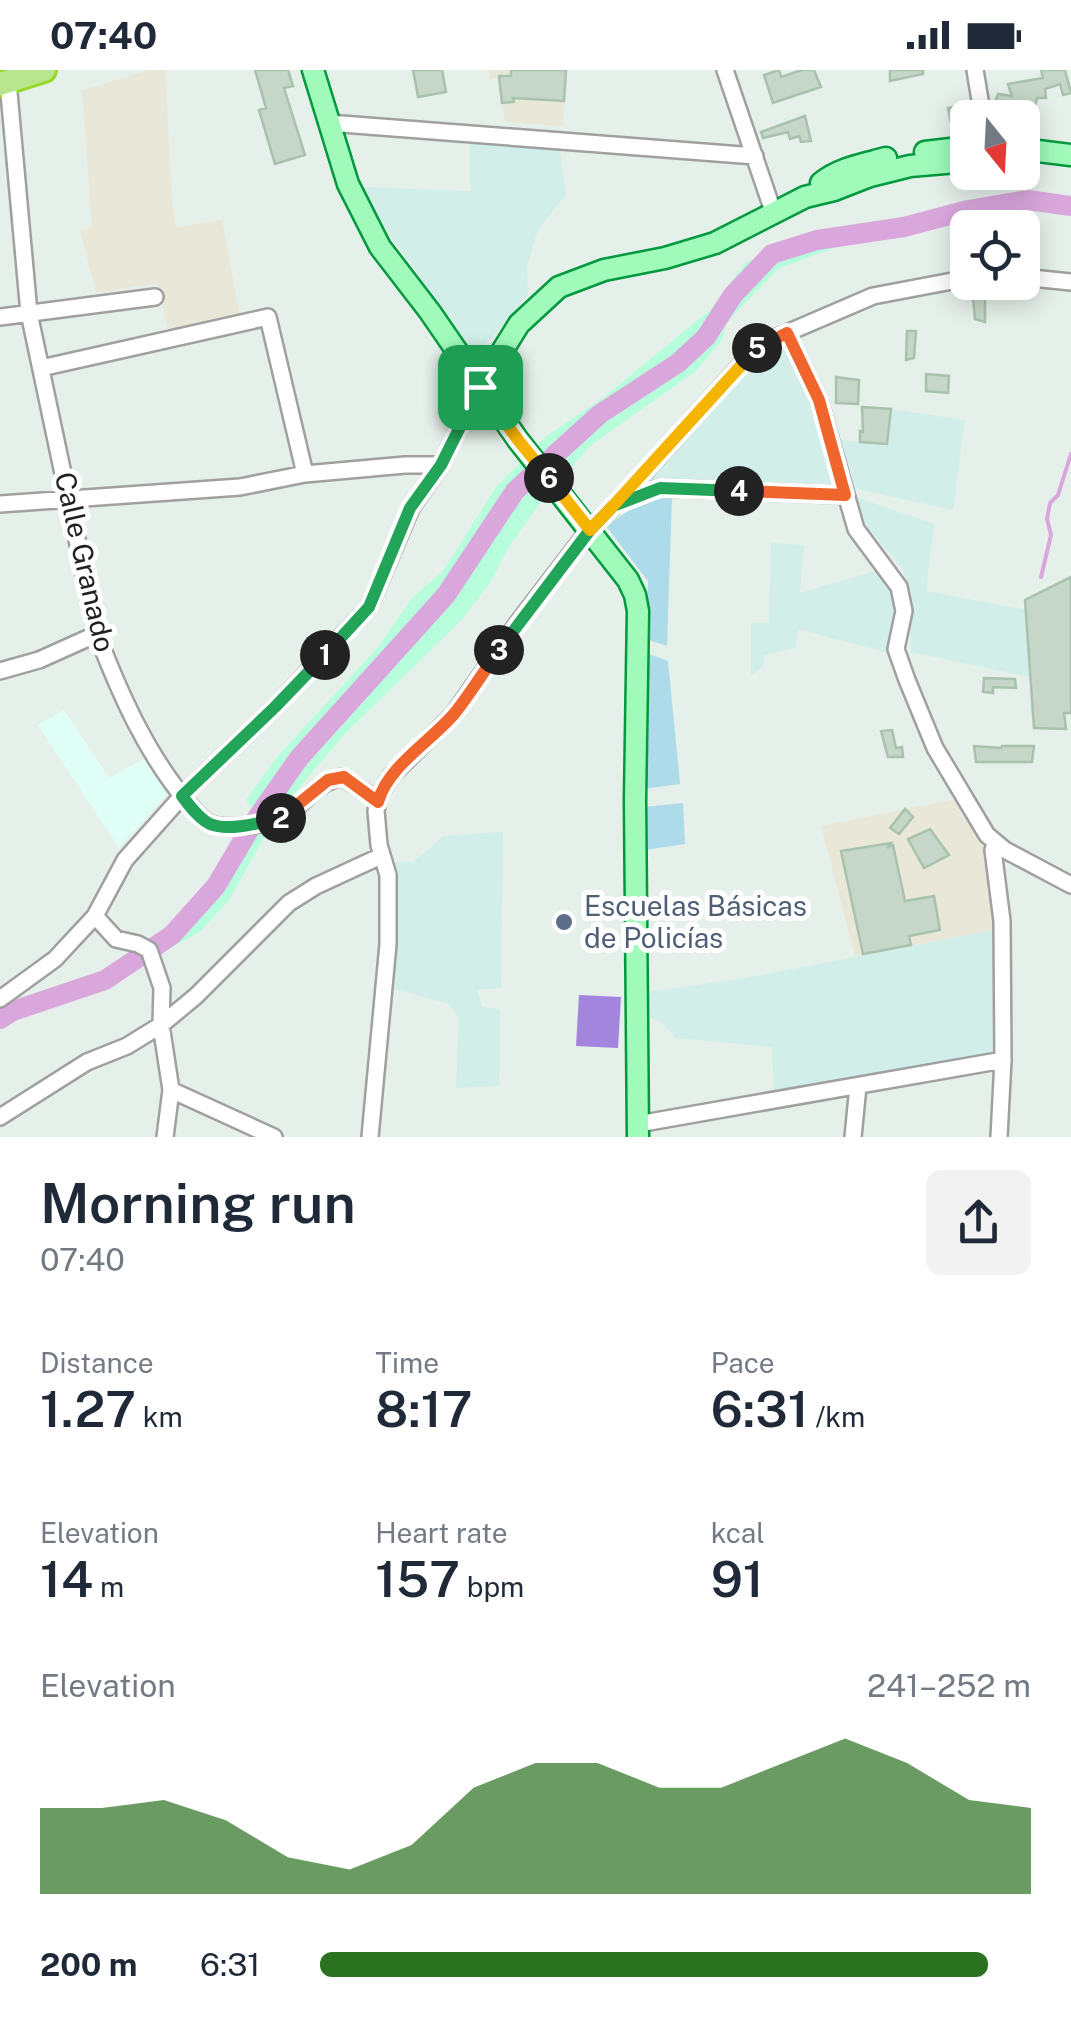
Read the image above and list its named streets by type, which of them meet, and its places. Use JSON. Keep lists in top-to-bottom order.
{
  "streets": {
    "street": ["Calle Granado"]
  },
  "places": ["Escuelas Básicas de Policías"],
  "north": "bottom",
  "page": {
    "status": "07:40",
    "pins": [
      "5",
      "6",
      "4",
      "3",
      "1",
      "2"
    ],
    "heading": ["Morning run", "07:40"],
    "stats": [
      ["Distance", "1.27 km"],
      ["Time", "8:17"],
      ["Pace", "6:31 /km"],
      ["Elevation", "14 m"],
      ["Heart rate", "157 bpm"],
      ["kcal", "91"]
    ],
    "chart": ["Elevation", "241–252 m"],
    "list": [
      {
        "name": "200 m",
        "note": "6:31"
      }
    ]
  }
}
